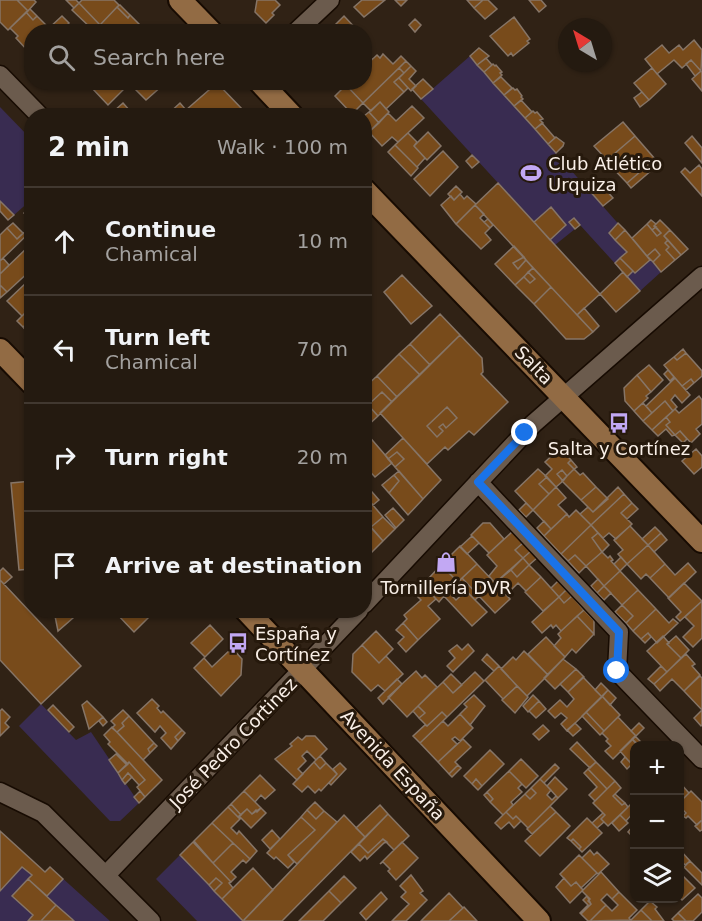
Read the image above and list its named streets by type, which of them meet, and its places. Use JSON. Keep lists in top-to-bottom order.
{
  "streets": {
    "main road": ["Salta", "Avenida España"],
    "street": ["José Pedro Cortinez"]
  },
  "crossings": [
    ["José Pedro Cortinez", "Avenida España"]
  ],
  "places": {
    "sports": ["Club Atlético Urquiza"],
    "bus stop": ["Salta y Cortínez", "España y Cortínez"],
    "shop": ["Tornillería DVR"]
  },
  "north": "top left",
  "page": {
    "search": "Search here",
    "heading": ["2 min", "Walk · 100 m"],
    "list": [
      ["Continue", "Chamical", "10 m"],
      ["Turn left", "Chamical", "70 m"],
      ["Turn right", "20 m"],
      "Arrive at destination"
    ],
    "map_buttons": ["+", "−"]
  }
}
